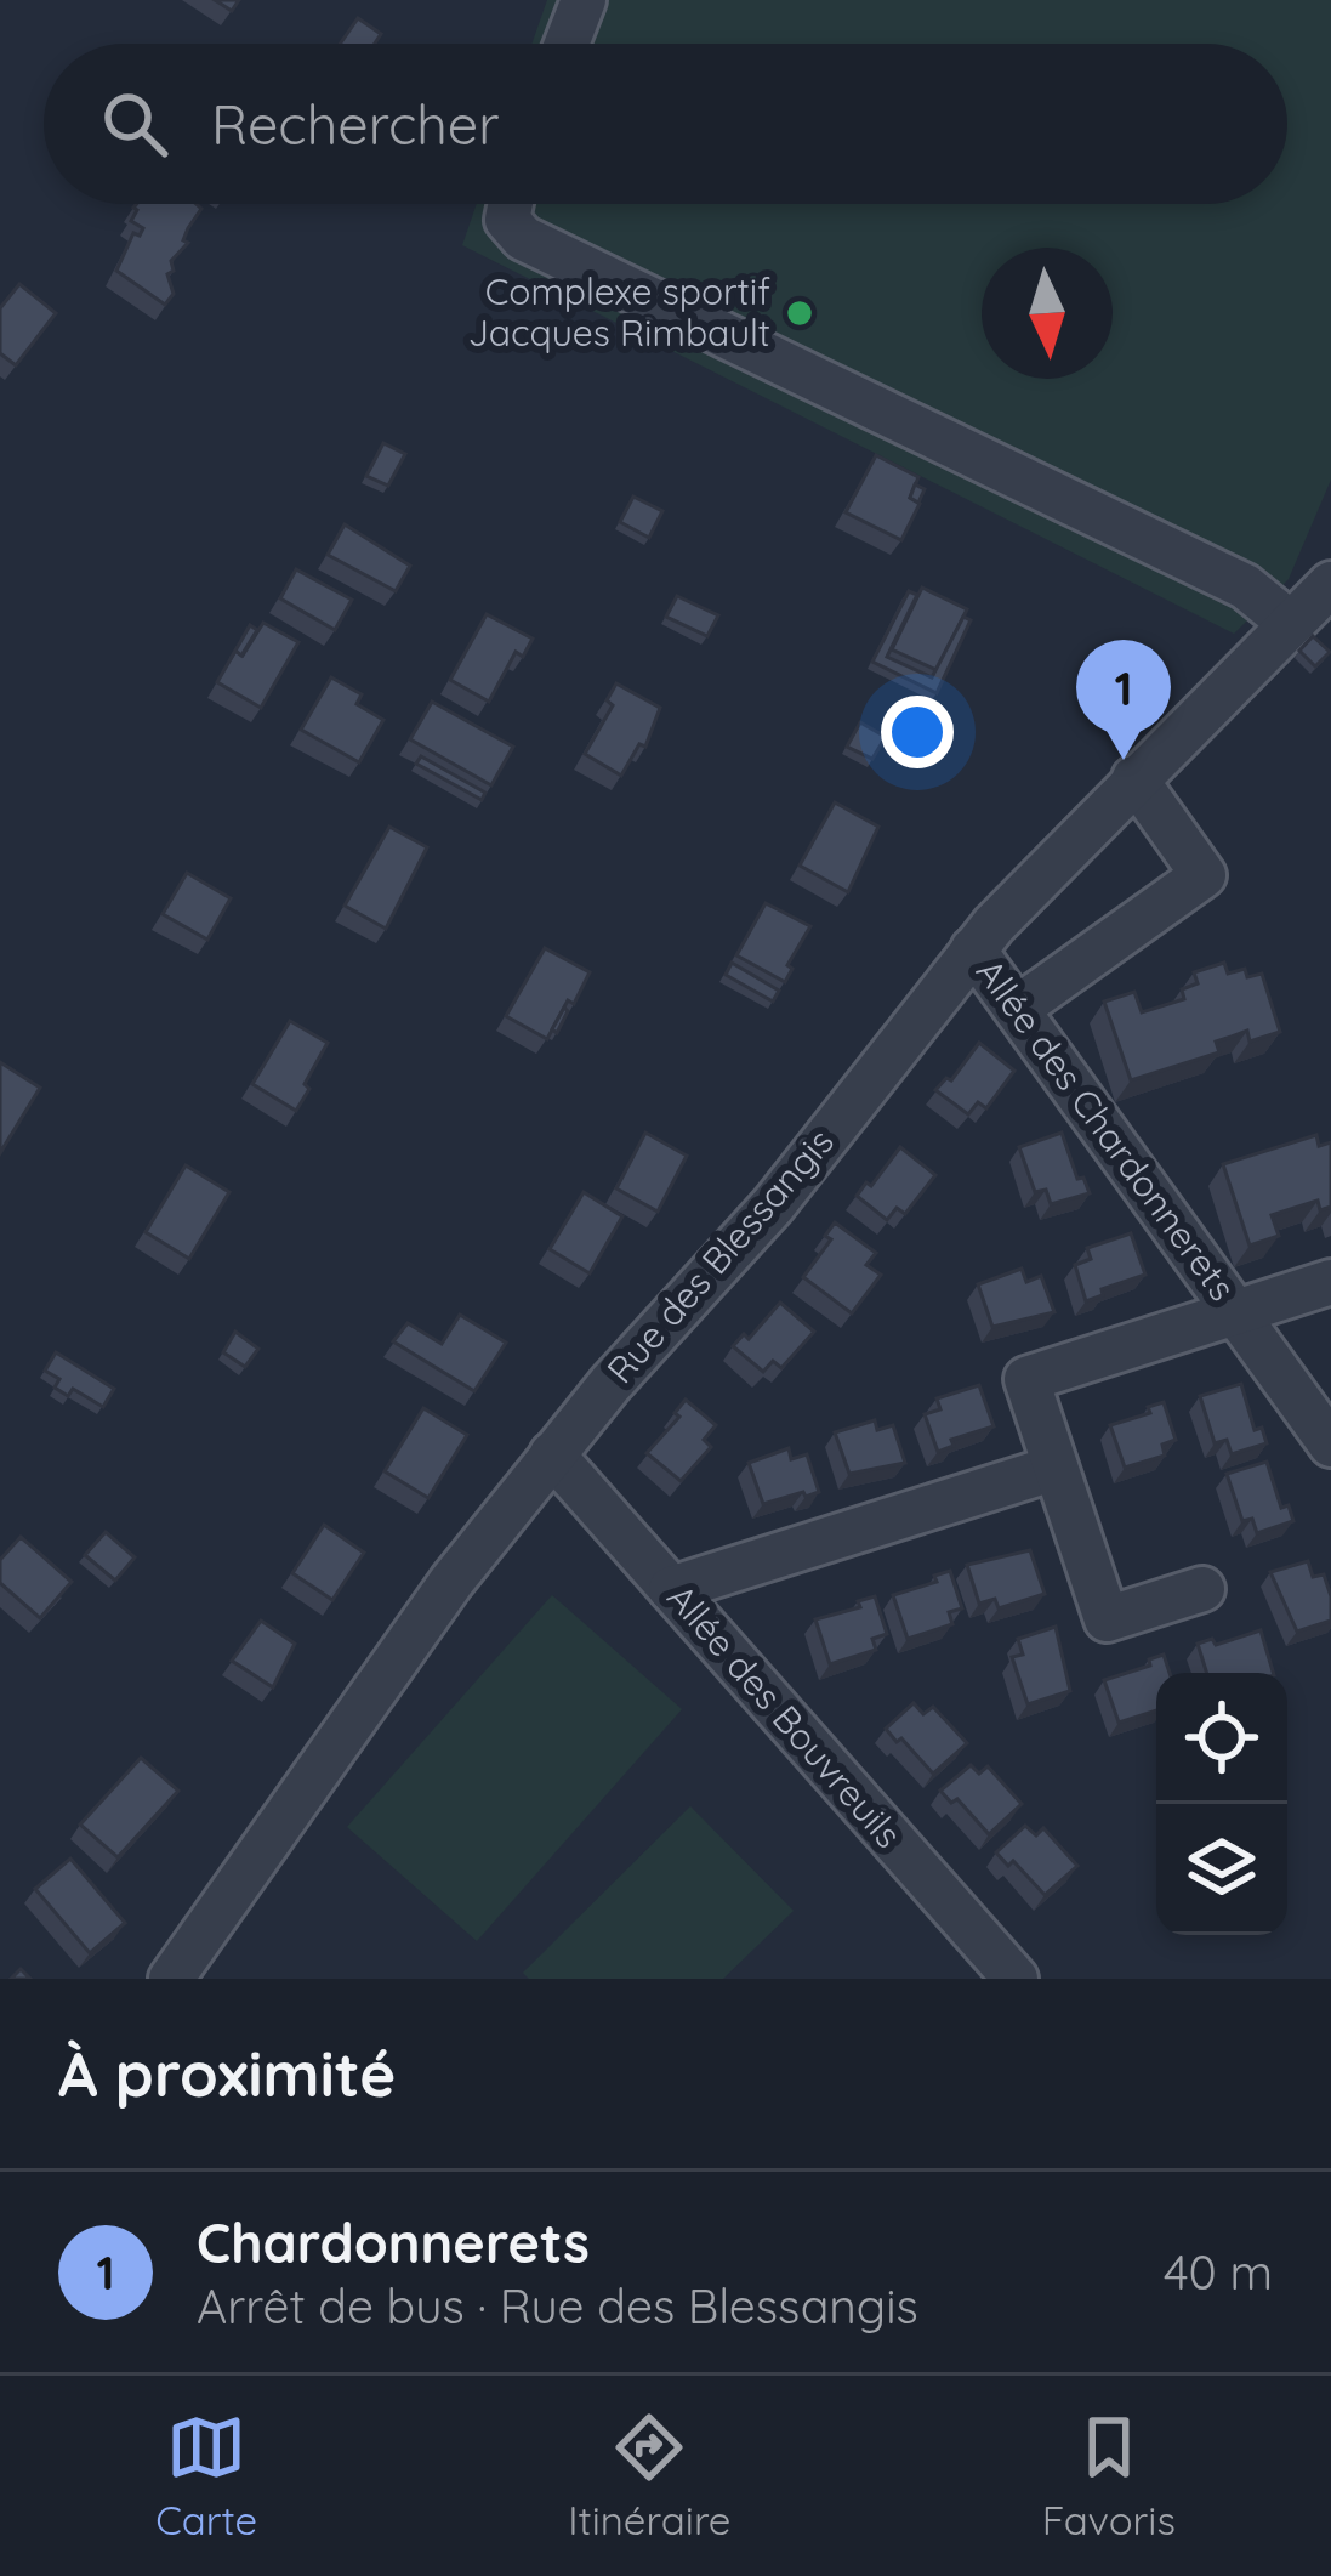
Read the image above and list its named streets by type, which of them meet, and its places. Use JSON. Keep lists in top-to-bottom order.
{
  "streets": {
    "street": ["Allée des Chardonnerets", "Rue des Blessangis", "Allée des Bouvreuils"]
  },
  "crossings": [
    ["Allée des Chardonnerets", "Rue des Blessangis"],
    ["Rue des Blessangis", "Allée des Bouvreuils"]
  ],
  "places": ["Complexe sportif Jacques Rimbault"],
  "north": "bottom",
  "page": {
    "search": "Rechercher",
    "pins": "1",
    "heading": "À proximité",
    "list": [
      {
        "mark": "1",
        "name": "Chardonnerets",
        "note": "Arrêt de bus · Rue des Blessangis",
        "value": "40 m"
      }
    ],
    "nav": ["Carte", "Itinéraire", "Favoris"]
  }
}
